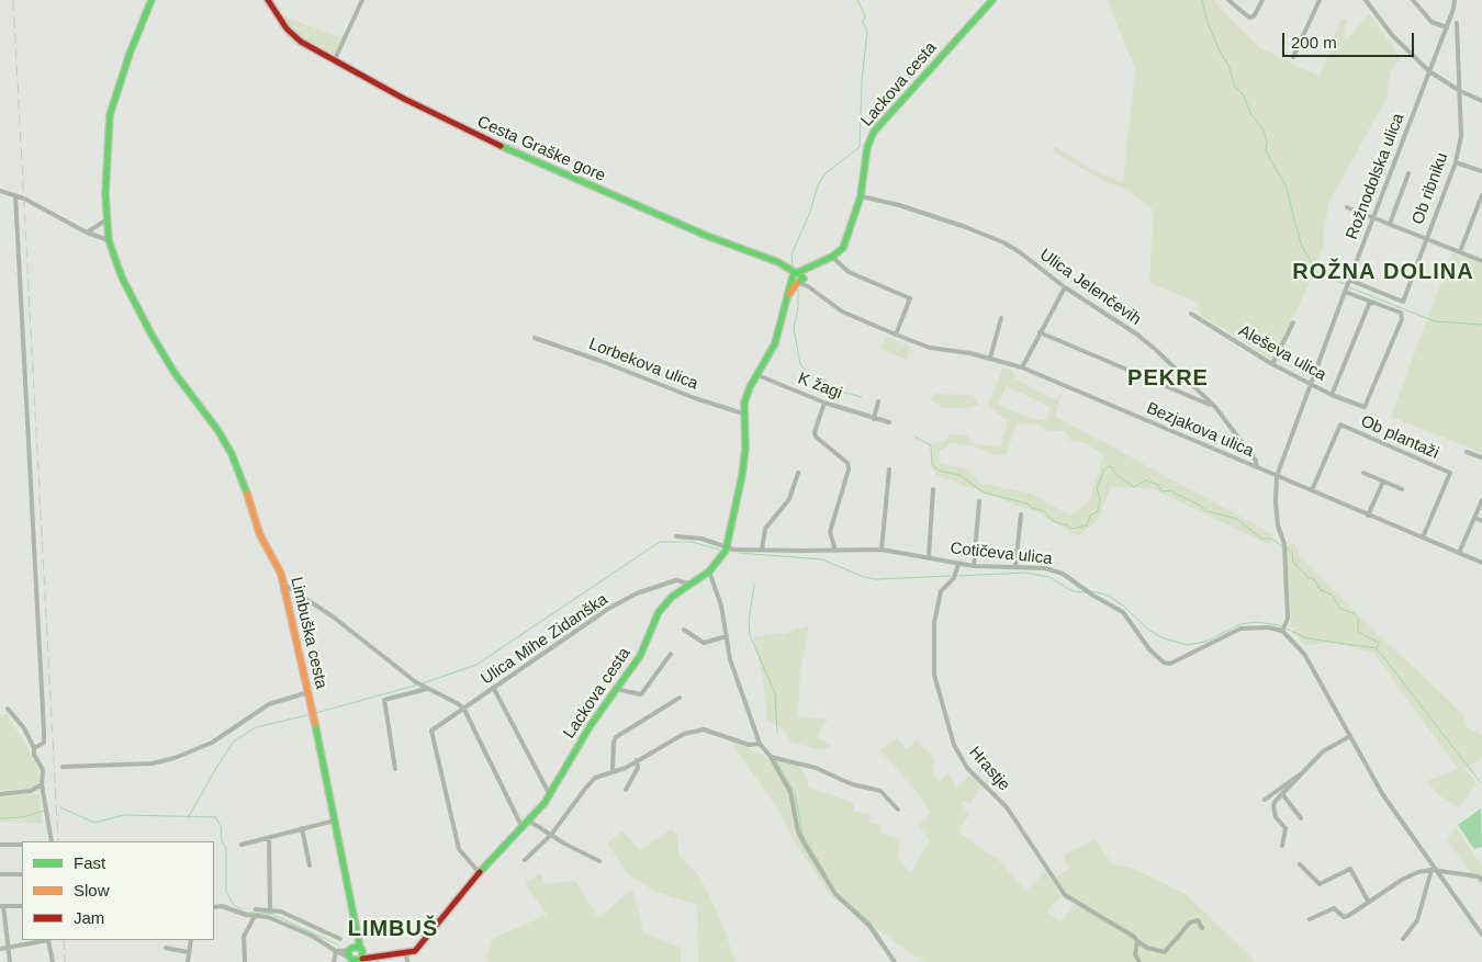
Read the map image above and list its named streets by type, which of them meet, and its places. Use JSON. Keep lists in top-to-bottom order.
{
  "streets": {
    "street": [
      "Lackova cesta",
      "Cesta Graške gore",
      "Rožnodolska ulica",
      "Ob ribniku",
      "Ulica Jelenčevih",
      "Aleševa ulica",
      "Lorbekova ulica",
      "K žagi",
      "Bezjakova ulica",
      "Ob plantaži",
      "Cotičeva ulica",
      "Limbuška cesta",
      "Ulica Mihe Zidanška",
      "Hrastje"
    ]
  },
  "crossings": [
    ["Lackova cesta", "Cesta Graške gore"],
    ["Lackova cesta", "Ulica Jelenčevih"],
    ["Lackova cesta", "Lorbekova ulica"],
    ["Lackova cesta", "K žagi"],
    ["Lackova cesta", "Bezjakova ulica"],
    ["Lackova cesta", "Cotičeva ulica"],
    ["Lackova cesta", "Ulica Mihe Zidanška"],
    ["Cesta Graške gore", "Bezjakova ulica"],
    ["Rožnodolska ulica", "Ob ribniku"],
    ["Rožnodolska ulica", "Aleševa ulica"],
    ["Rožnodolska ulica", "Bezjakova ulica"],
    ["Ulica Jelenčevih", "Bezjakova ulica"],
    ["Bezjakova ulica", "Ob plantaži"],
    ["Cotičeva ulica", "Hrastje"]
  ],
  "districts": ["ROŽNA DOLINA", "PEKRE", "LIMBUŠ"],
  "legend": ["Fast", "Slow", "Jam"],
  "scale_bar": "200 m"
}
